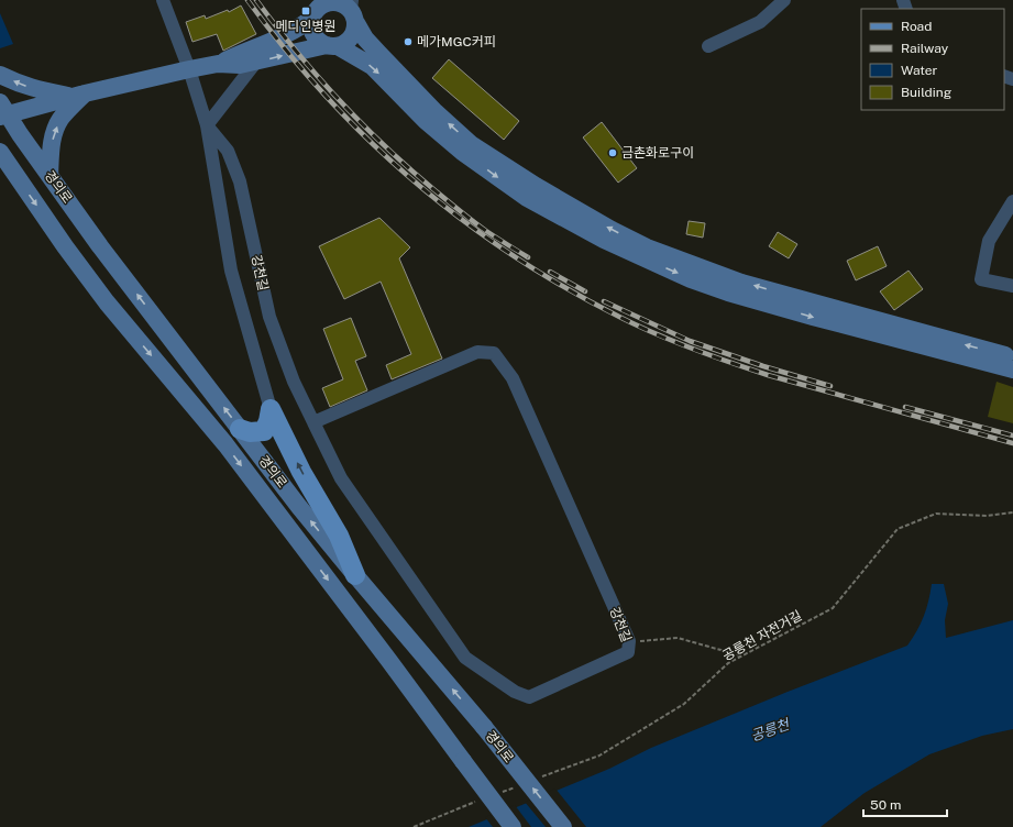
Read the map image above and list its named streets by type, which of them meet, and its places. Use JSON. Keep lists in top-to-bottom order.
{
  "streets": {
    "street": ["경의로", "강천길"],
    "path": ["공릉천 자전거길"]
  },
  "water": ["공릉천"],
  "places": {
    "transit": ["메디인병원"],
    "other": ["메가MGC커피", "금촌화로구이"]
  },
  "legend": [
    "Road",
    "Railway",
    "Water",
    "Building"
  ],
  "scale_bar": "50 m"
}
